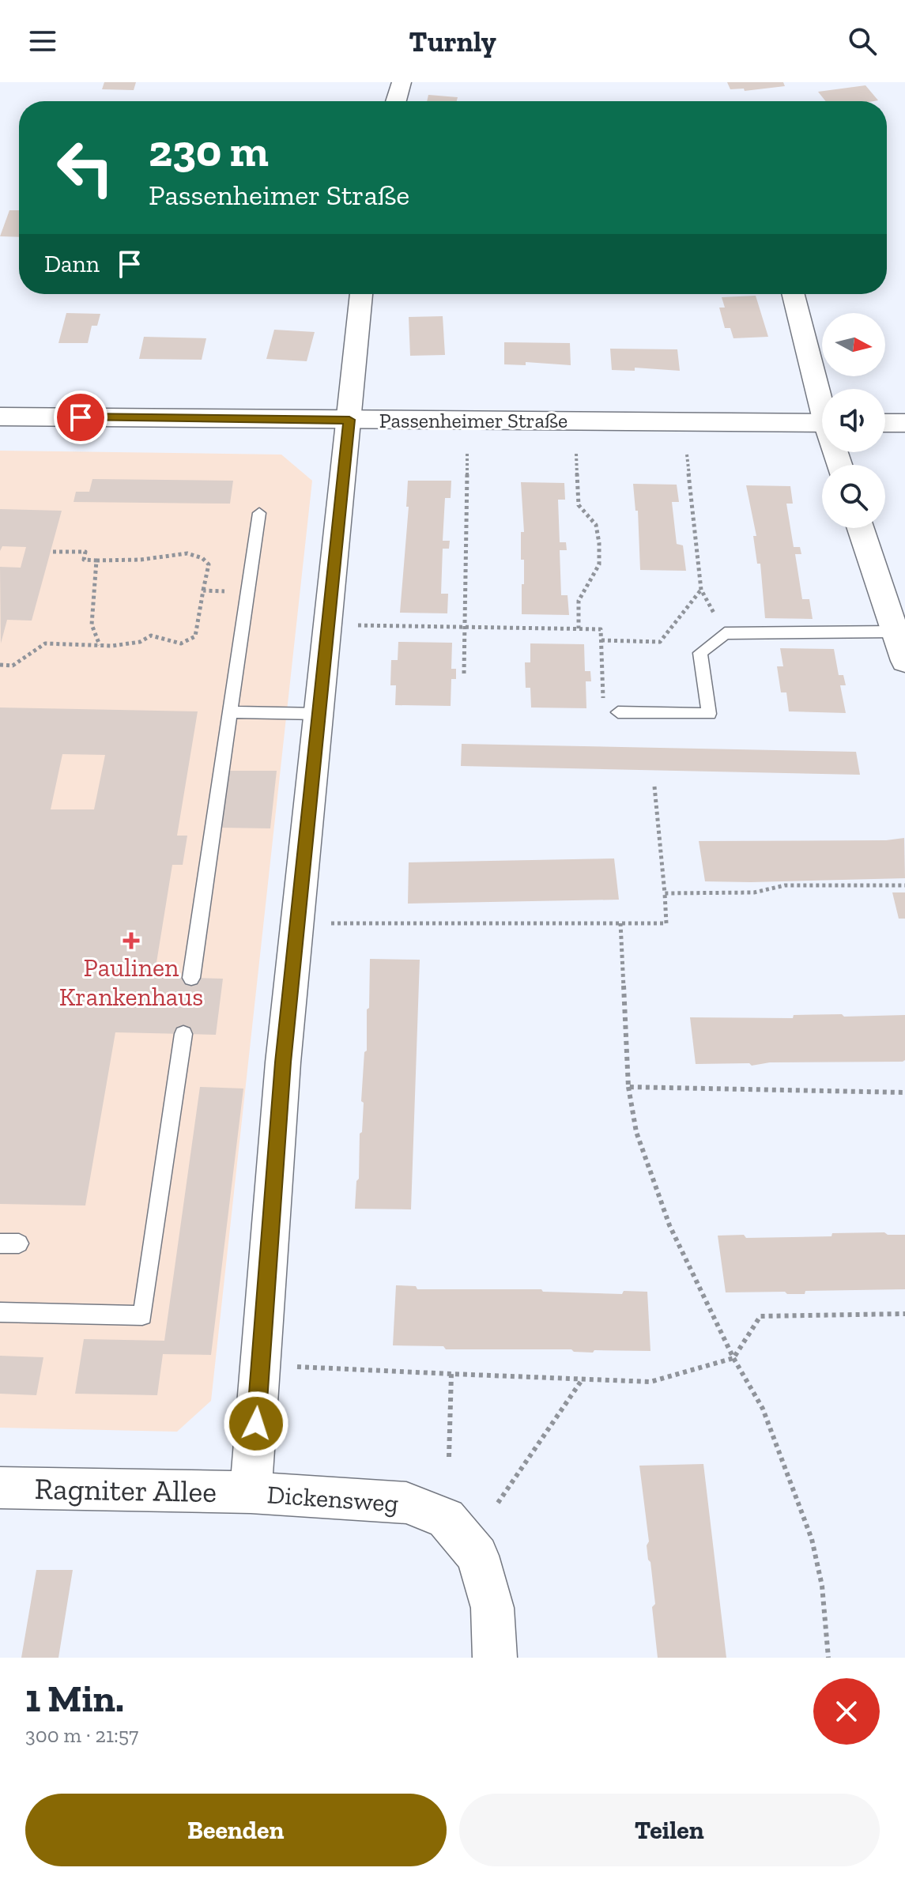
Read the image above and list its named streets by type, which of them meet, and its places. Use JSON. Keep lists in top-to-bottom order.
{
  "streets": {
    "street": ["Passenheimer Straße", "Ragniter Allee", "Dickensweg"]
  },
  "crossings": [
    ["Passenheimer Straße", "Dickensweg"],
    ["Ragniter Allee", "Dickensweg"]
  ],
  "places": {
    "health": ["Paulinen Krankenhaus"]
  },
  "north": "right",
  "page": {
    "header": "Turnly",
    "turn": ["230 m", "Passenheimer Straße"],
    "then": "Dann",
    "heading": ["1 Min.", "300 m · 21:57"],
    "buttons": ["Beenden", "Teilen"]
  }
}
